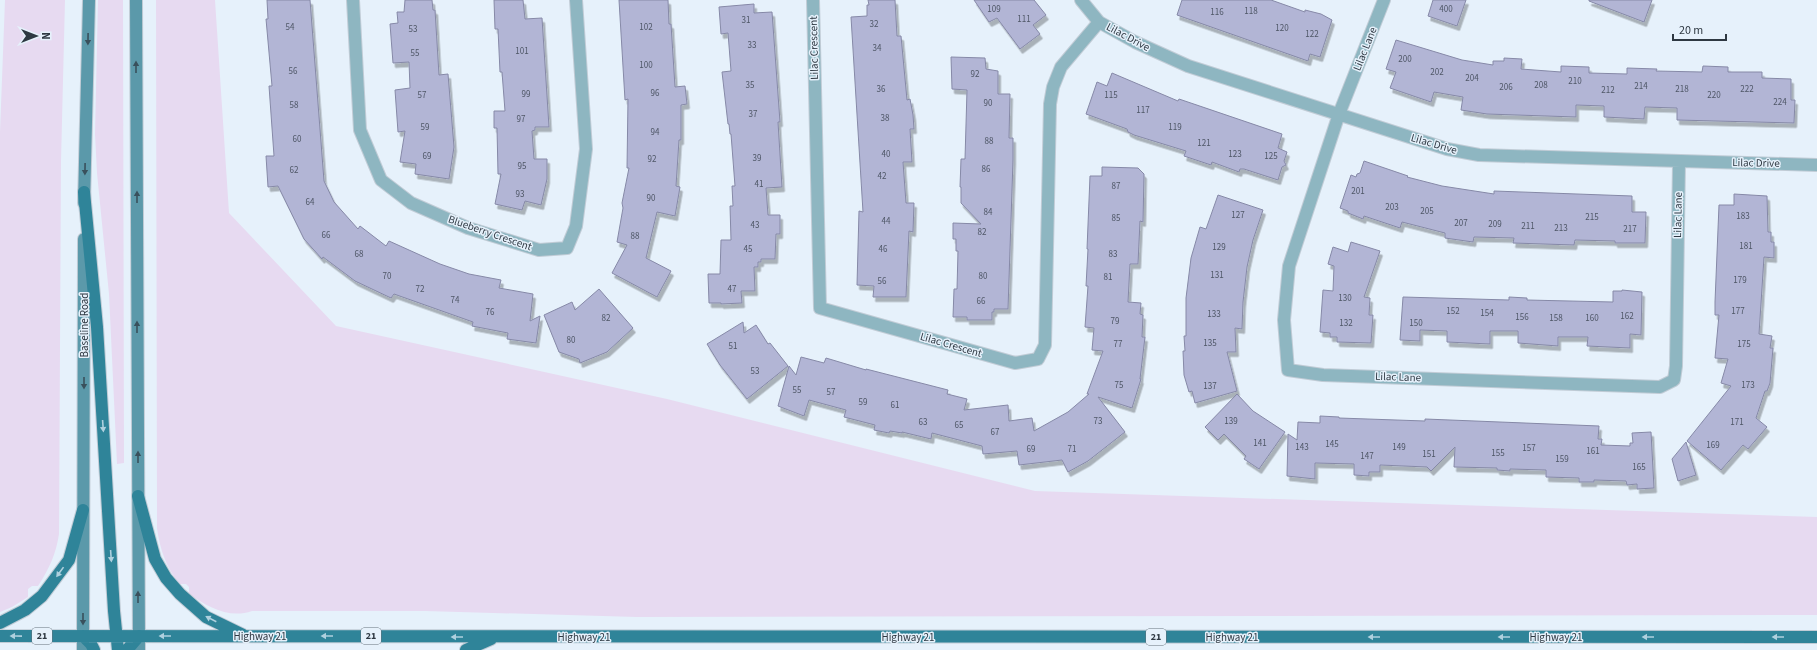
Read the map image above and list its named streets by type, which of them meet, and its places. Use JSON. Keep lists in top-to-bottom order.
{
  "streets": {
    "main road": ["Baseline Road", "21", "Highway 21"],
    "street": [
      "Lilac Drive",
      "Lilac Crescent",
      "Lilac Lane",
      "Blueberry Crescent"
    ]
  },
  "crossings": [
    ["Lilac Drive", "Lilac Crescent"],
    ["Lilac Drive", "Lilac Lane"],
    ["Baseline Road", "Highway 21"]
  ],
  "one_way": ["Highway 21"],
  "house_numbers": [
    "109",
    "400",
    "118",
    "116",
    "111",
    "31",
    "32",
    "54",
    "102",
    "120",
    "53",
    "122",
    "33",
    "34",
    "101",
    "55",
    "200",
    "100",
    "56",
    "202",
    "92",
    "204",
    "210",
    "35",
    "208",
    "214",
    "206",
    "36",
    "218",
    "222",
    "212",
    "96",
    "99",
    "57",
    "115",
    "220",
    "224",
    "90",
    "58",
    "117",
    "37",
    "38",
    "97",
    "59",
    "119",
    "94",
    "60",
    "88",
    "121",
    "40",
    "123",
    "69",
    "125",
    "39",
    "92",
    "95",
    "86",
    "62",
    "42",
    "41",
    "87",
    "201",
    "93",
    "90",
    "64",
    "203",
    "205",
    "84",
    "127",
    "183",
    "215",
    "85",
    "44",
    "207",
    "209",
    "43",
    "211",
    "213",
    "217",
    "82",
    "66",
    "88",
    "181",
    "129",
    "45",
    "46",
    "68",
    "83",
    "131",
    "70",
    "80",
    "81",
    "179",
    "56",
    "72",
    "47",
    "130",
    "74",
    "66",
    "152",
    "177",
    "76",
    "154",
    "133",
    "162",
    "156",
    "82",
    "158",
    "160",
    "79",
    "132",
    "150",
    "80",
    "135",
    "77",
    "175",
    "51",
    "53",
    "75",
    "173",
    "137",
    "55",
    "57",
    "59",
    "61",
    "73",
    "139",
    "63",
    "171",
    "65",
    "67",
    "141",
    "145",
    "169",
    "143",
    "149",
    "157",
    "69",
    "71",
    "161",
    "155",
    "151",
    "147",
    "159",
    "165"
  ],
  "scale_bar": "20 m",
  "north": "right"
}
